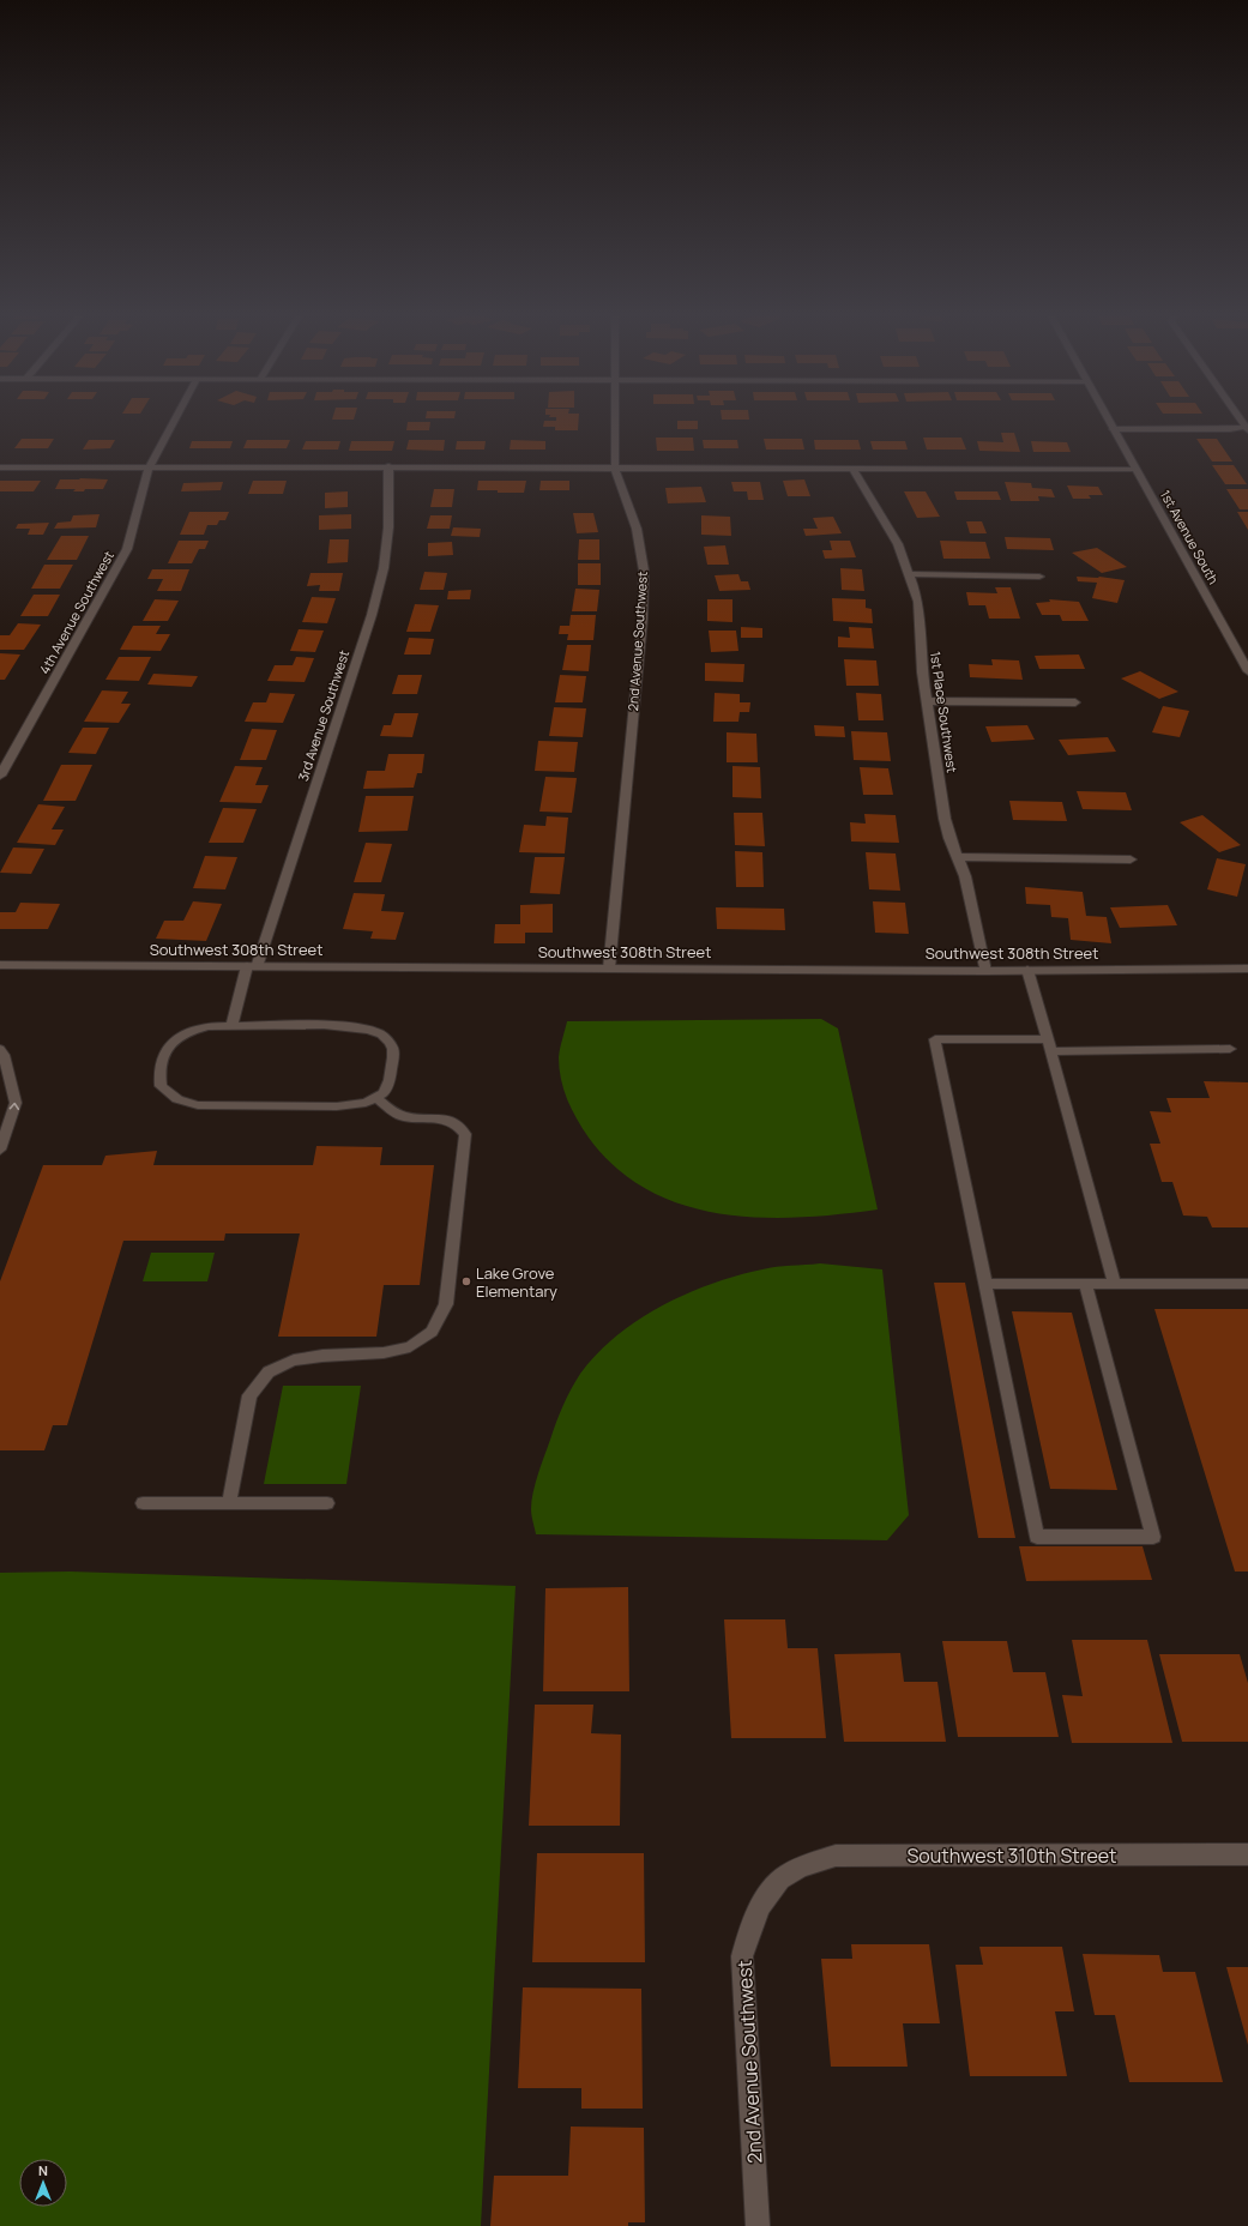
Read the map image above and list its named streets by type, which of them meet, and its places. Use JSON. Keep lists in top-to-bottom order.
{
  "streets": {
    "street": [
      "1st Avenue South",
      "4th Avenue Southwest",
      "2nd Avenue Southwest",
      "1st Place Southwest",
      "3rd Avenue Southwest",
      "Southwest 308th Street",
      "Southwest 310th Street"
    ]
  },
  "crossings": [
    ["2nd Avenue Southwest", "Southwest 308th Street"],
    ["2nd Avenue Southwest", "Southwest 310th Street"],
    ["1st Place Southwest", "Southwest 308th Street"],
    ["3rd Avenue Southwest", "Southwest 308th Street"]
  ],
  "places": ["Lake Grove Elementary"],
  "north": "top"
}
